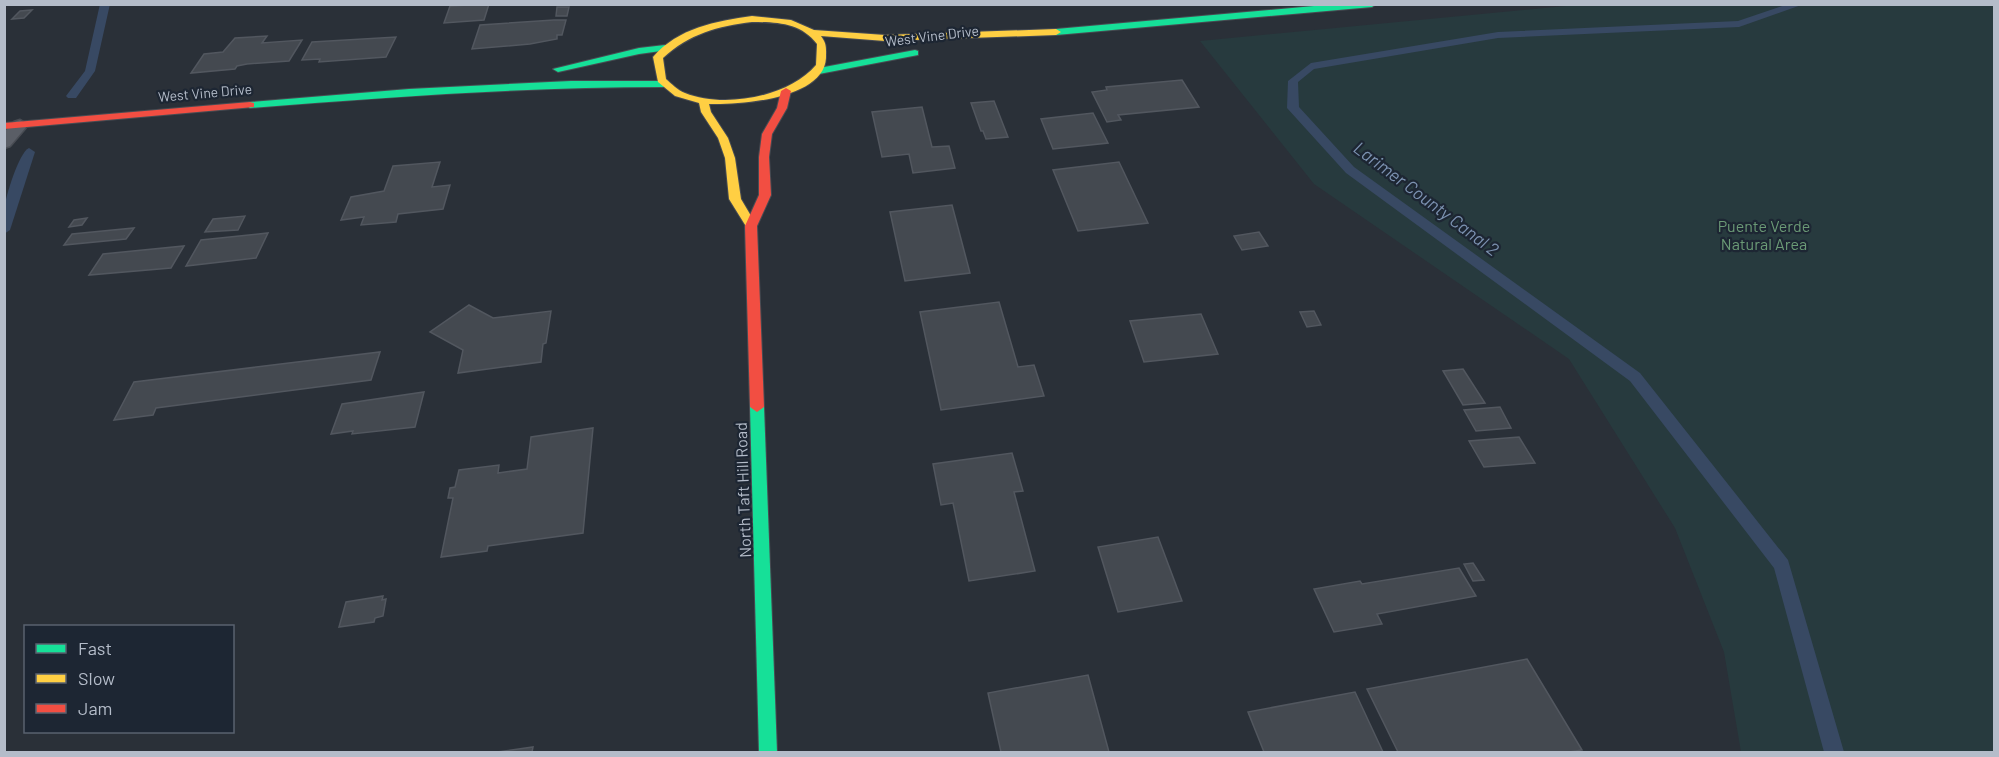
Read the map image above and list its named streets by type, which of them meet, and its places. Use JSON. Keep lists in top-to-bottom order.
{
  "streets": {
    "street": ["West Vine Drive", "North Taft Hill Road"]
  },
  "crossings": [
    ["West Vine Drive", "North Taft Hill Road"]
  ],
  "water": ["Larimer County Canal 2"],
  "parks": ["Puente Verde Natural Area"],
  "legend": ["Fast", "Slow", "Jam"]
}
